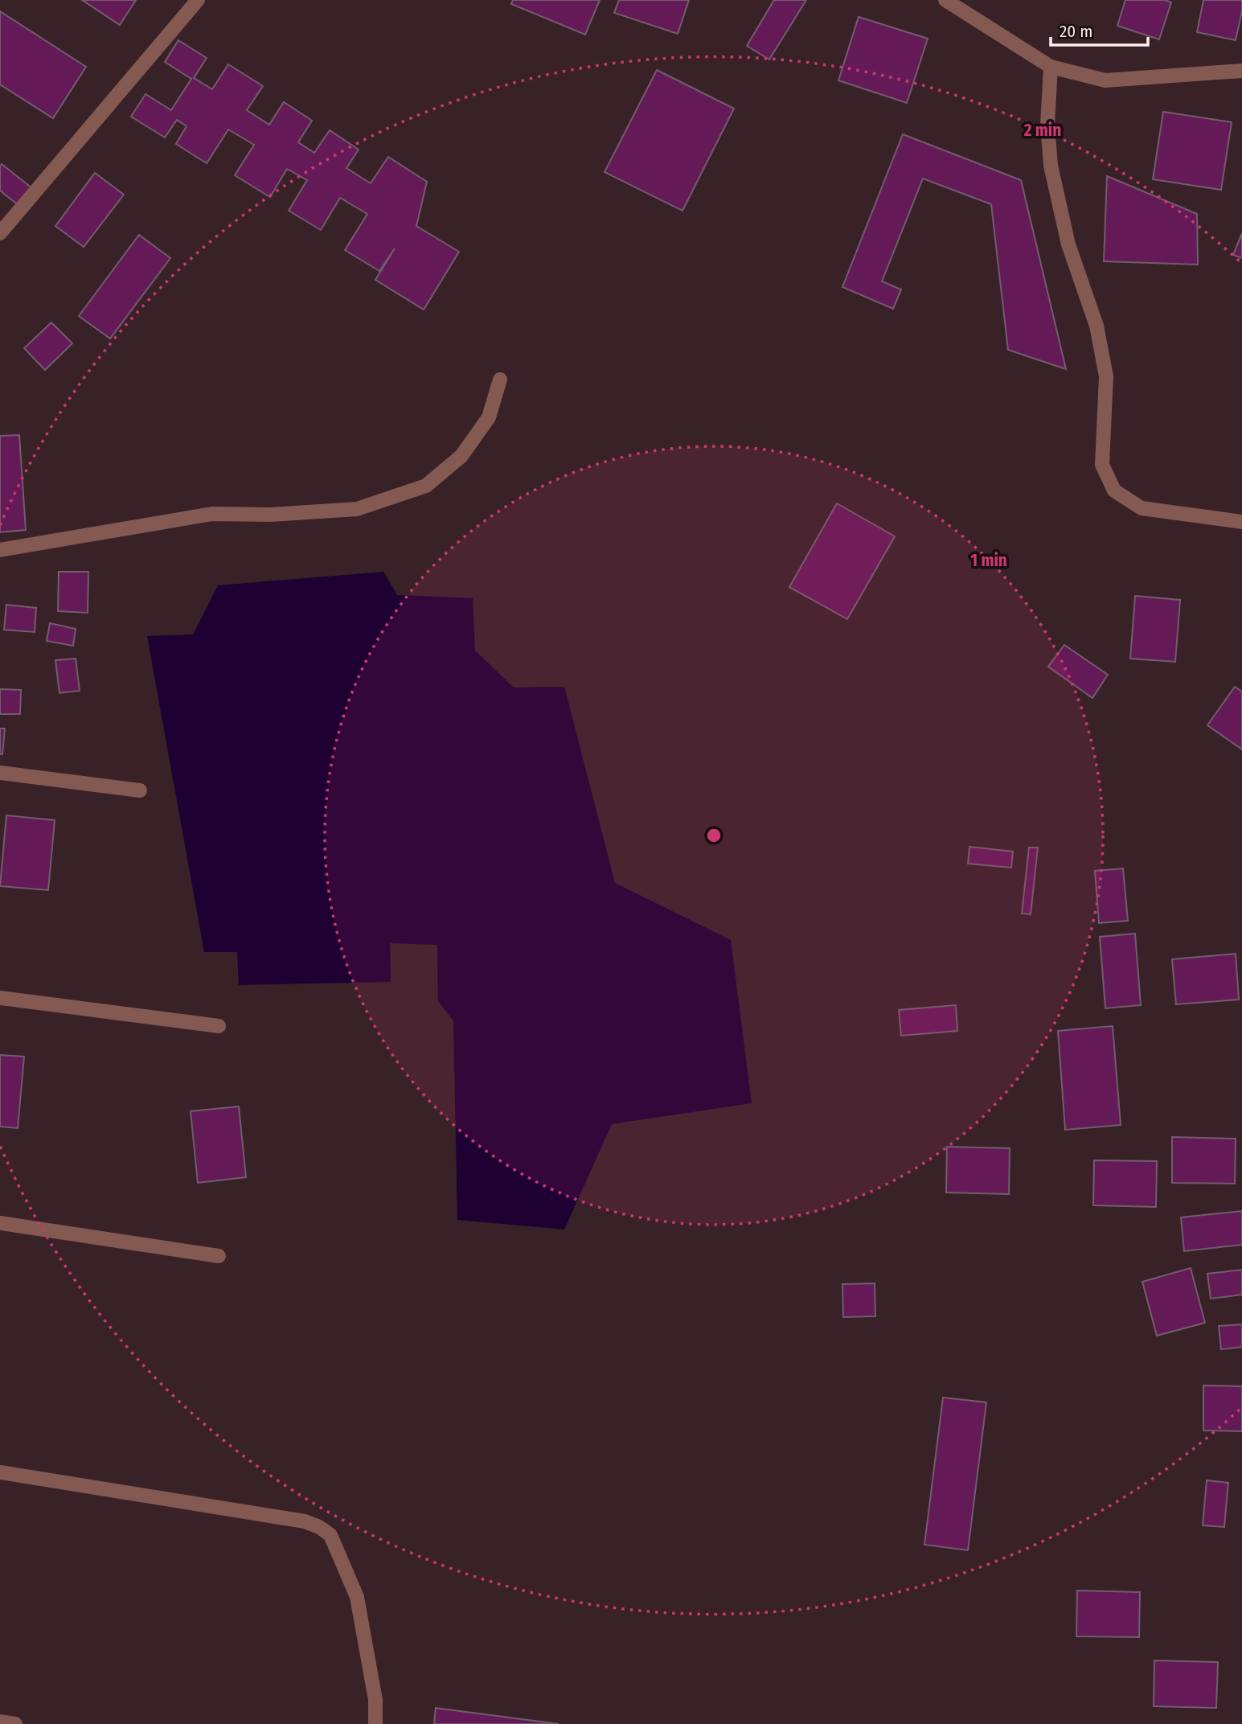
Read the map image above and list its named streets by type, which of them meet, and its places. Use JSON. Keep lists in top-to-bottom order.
{
  "scale_bar": "20 m",
  "rings": ["2 min", "1 min"]
}
